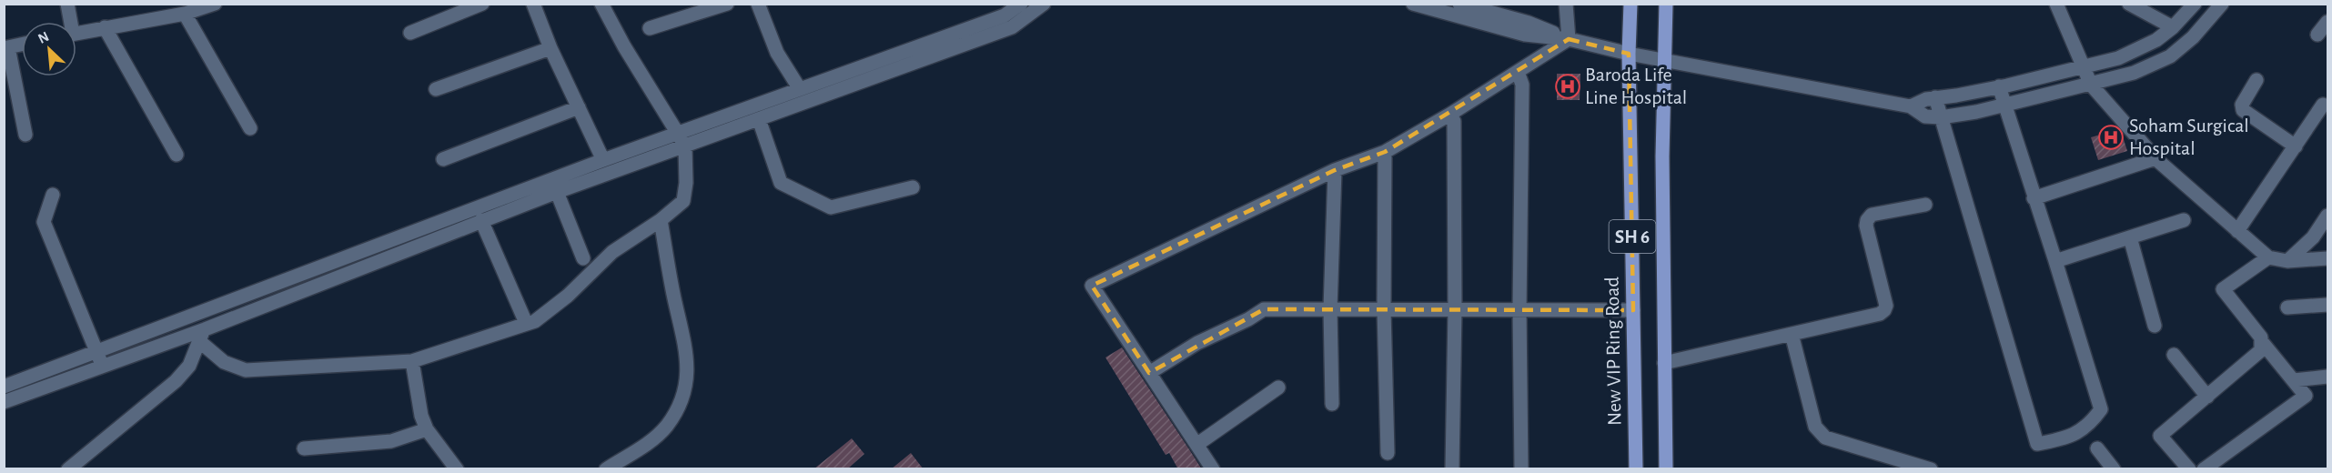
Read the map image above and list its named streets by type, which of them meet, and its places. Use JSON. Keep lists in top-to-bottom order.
{
  "streets": {
    "main road": ["SH 6", "New VIP Ring Road"]
  },
  "places": {
    "hospital": ["Baroda Life Line Hospital", "Soham Surgical Hospital"]
  },
  "north": "top left"
}
